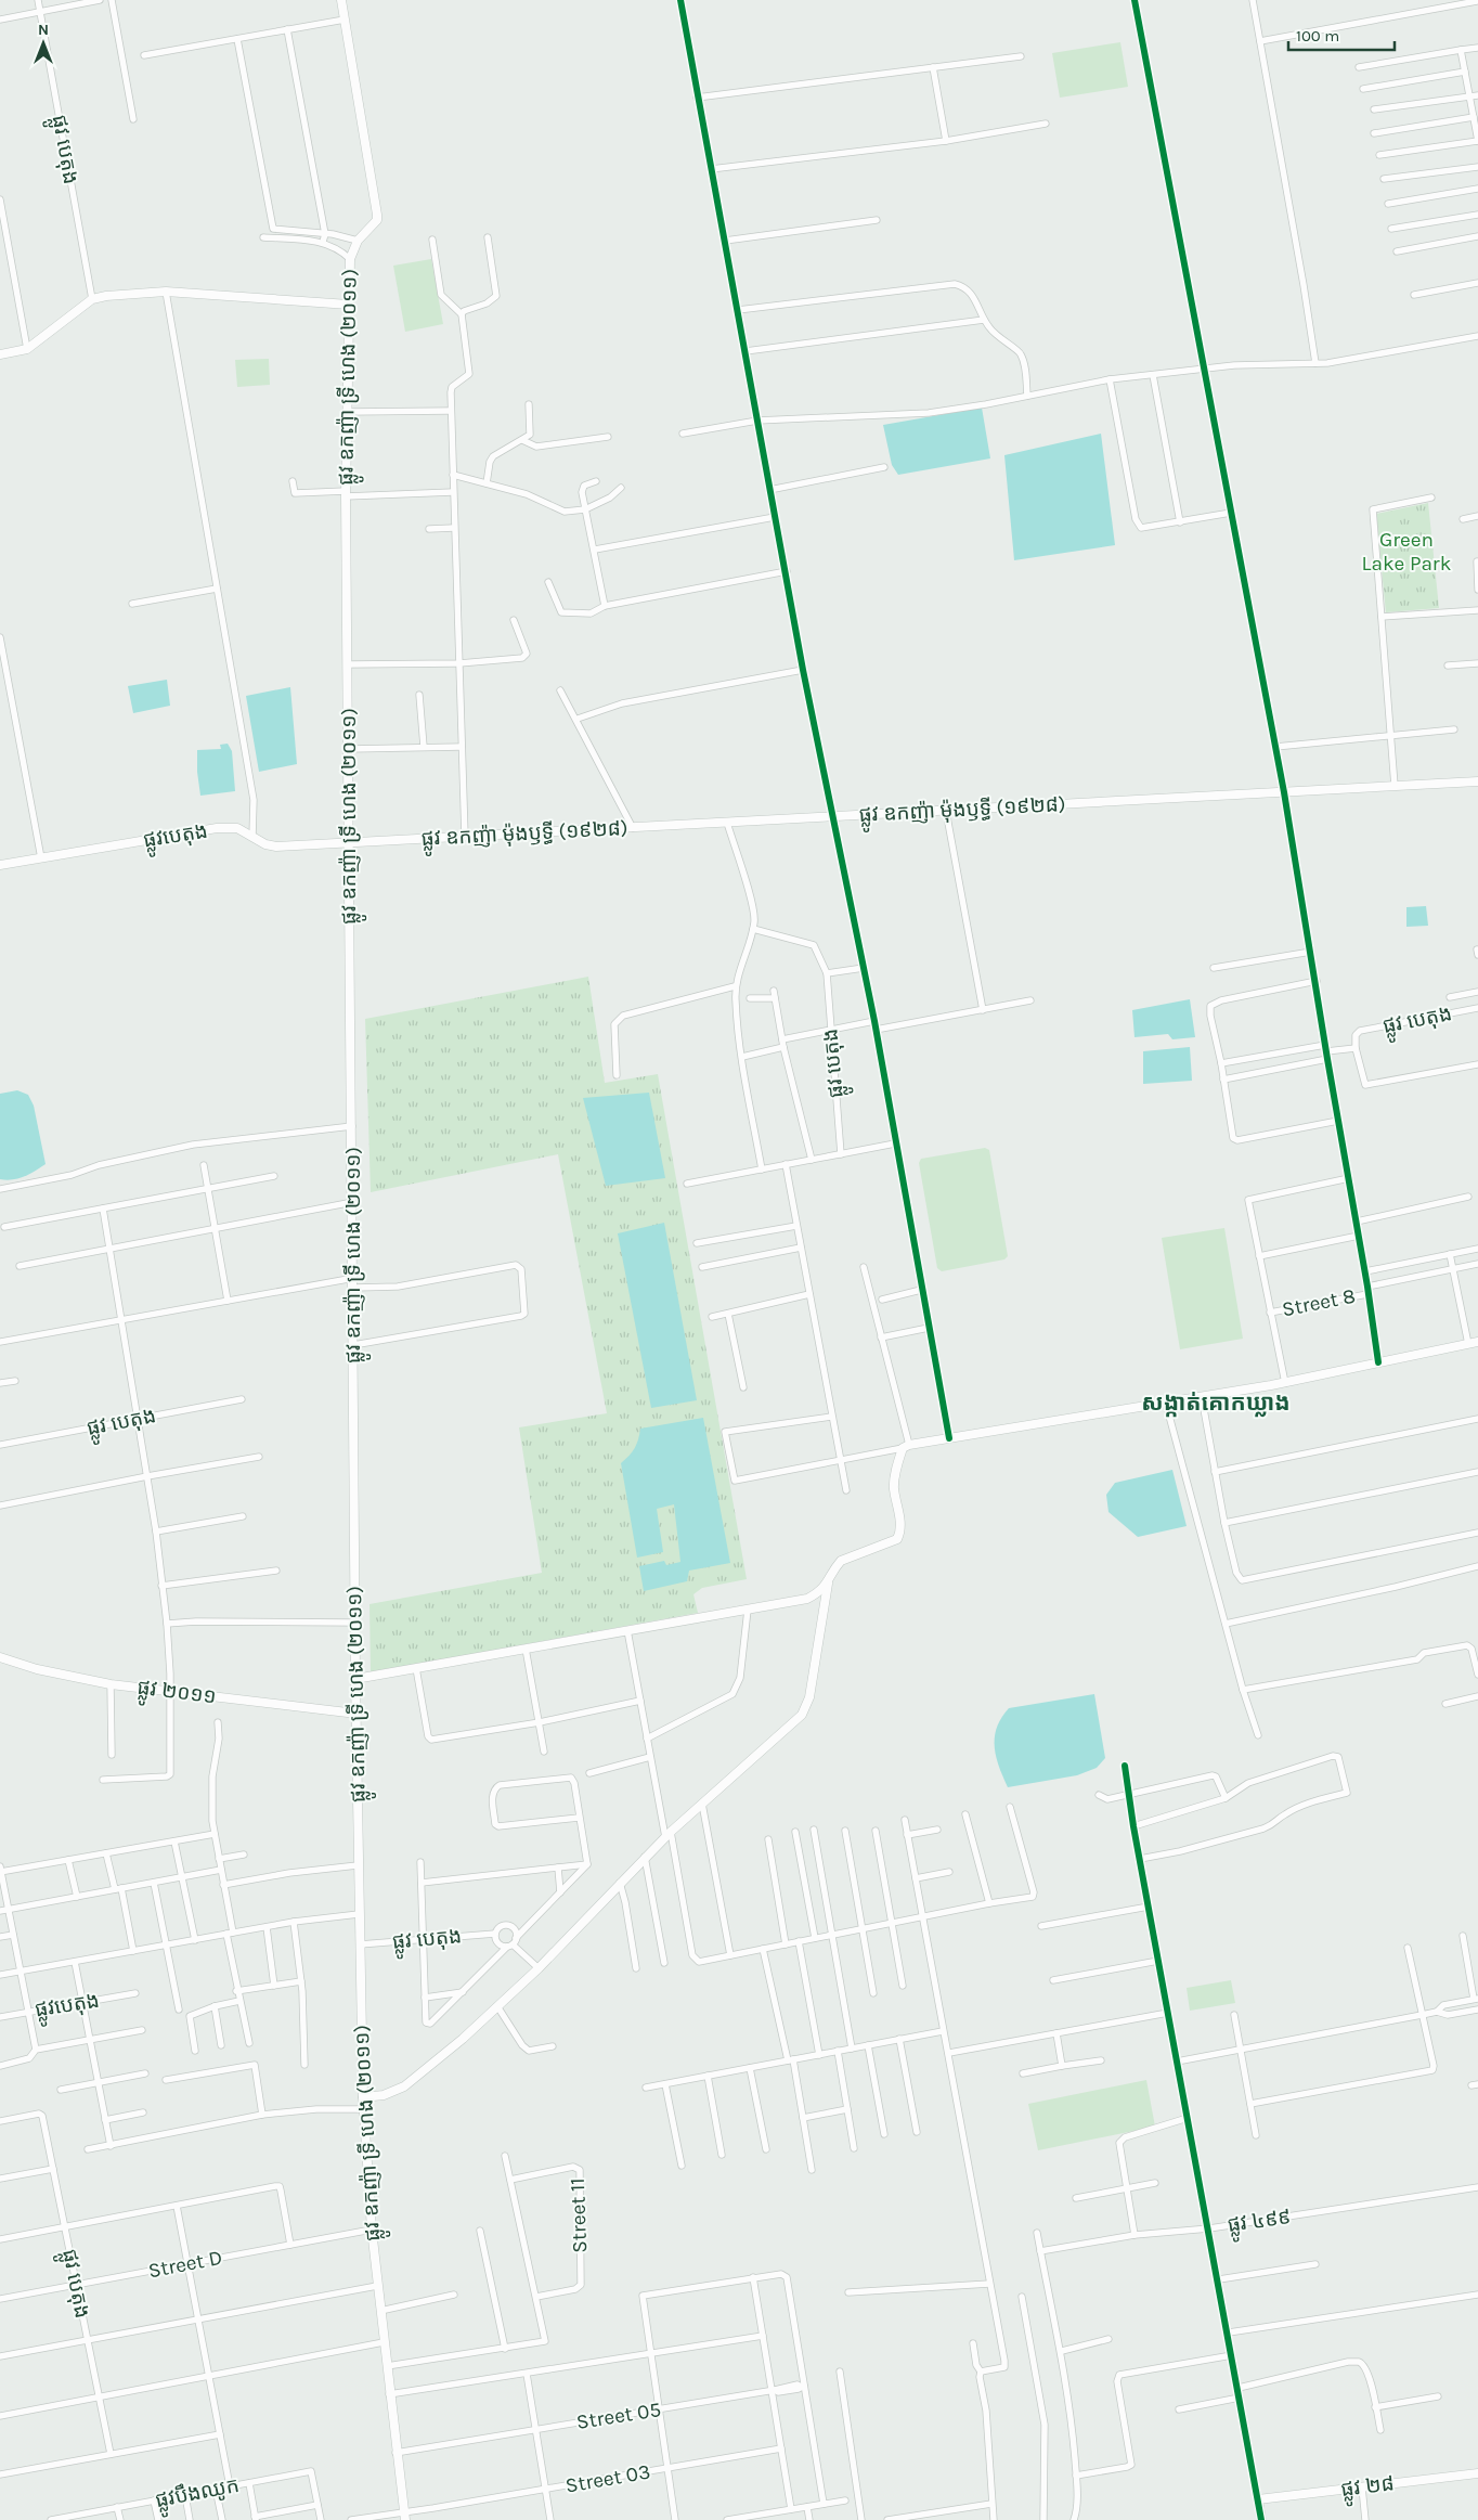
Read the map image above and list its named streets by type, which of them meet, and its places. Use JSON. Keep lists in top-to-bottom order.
{
  "streets": {
    "main road": [
      "ផ្លូវ ឧកញ៉ា ទ្រី ហេង (២០១១)",
      "ផ្លូវ ឧកញ៉ា ម៉ុងឫទ្ធី (១៩២៨)",
      "ផ្លូវបេតុង",
      "ផ្លូវ ២០១១",
      "ផ្លូវ ២៨"
    ],
    "street": [
      "ផ្លូវ បេតុង",
      "Street 8",
      "Street 11",
      "ផ្លូវ ៤៩៩",
      "Street D",
      "Street 05",
      "Street 03",
      "ផ្លូវបឹងឈូក"
    ]
  },
  "crossings": [
    ["ផ្លូវ បេតុង", "ផ្លូវ ឧកញ៉ា ទ្រី ហេង (២០១១)"],
    ["ផ្លូវ បេតុង", "Street D"],
    ["ផ្លូវ ឧកញ៉ា ទ្រី ហេង (២០១១)", "ផ្លូវ ឧកញ៉ា ម៉ុងឫទ្ធី (១៩២៨)"],
    ["ផ្លូវ ឧកញ៉ា ទ្រី ហេង (២០១១)", "ផ្លូវបេតុង"],
    ["ផ្លូវ ឧកញ៉ា ទ្រី ហេង (២០១១)", "ផ្លូវ ២០១១"],
    ["ផ្លូវ ឧកញ៉ា ទ្រី ហេង (២០១១)", "Street D"],
    ["ផ្លូវ ឧកញ៉ា ទ្រី ហេង (២០១១)", "Street 05"],
    ["ផ្លូវ ឧកញ៉ា ទ្រី ហេង (២០១១)", "Street 03"],
    ["ផ្លូវ ឧកញ៉ា ម៉ុងឫទ្ធី (១៩២៨)", "ផ្លូវបេតុង"]
  ],
  "districts": ["សង្កាត់គោកឃ្លាង"],
  "parks": ["Green Lake Park"],
  "scale_bar": "100 m",
  "north": "top"
}
